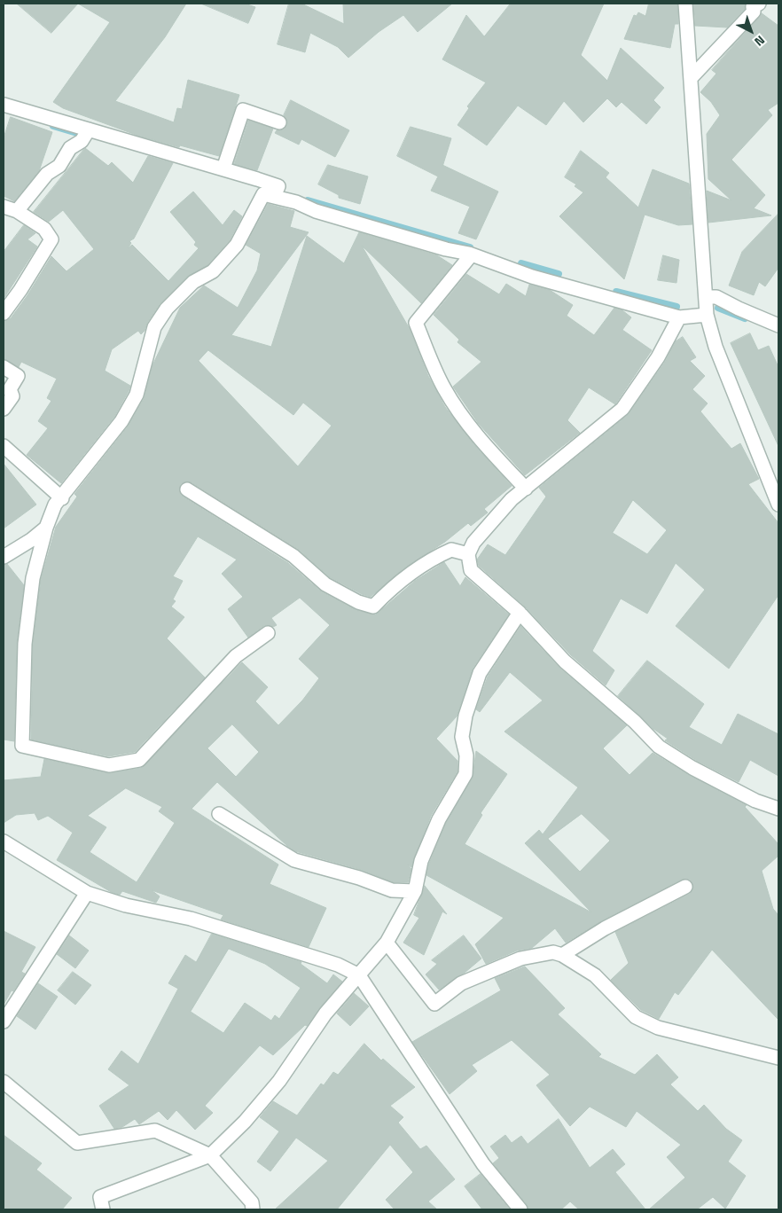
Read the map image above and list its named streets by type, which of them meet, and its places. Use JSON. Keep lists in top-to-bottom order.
{
  "north": "bottom right"
}
